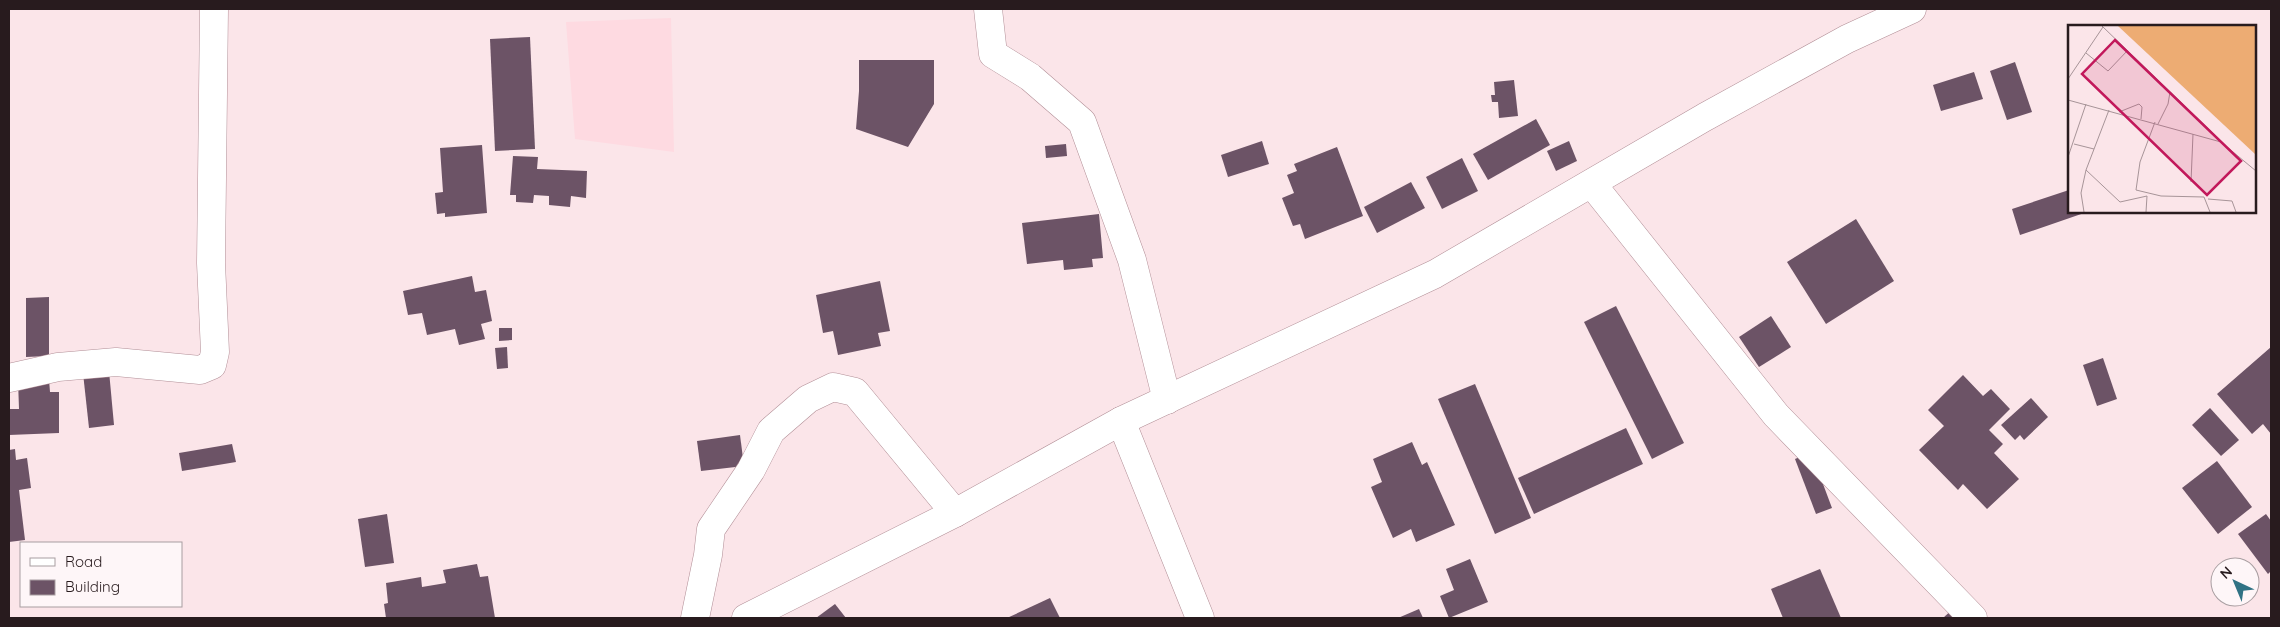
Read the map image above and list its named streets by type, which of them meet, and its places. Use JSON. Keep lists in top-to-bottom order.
{
  "legend": ["Road", "Building"],
  "north": "top left"
}
